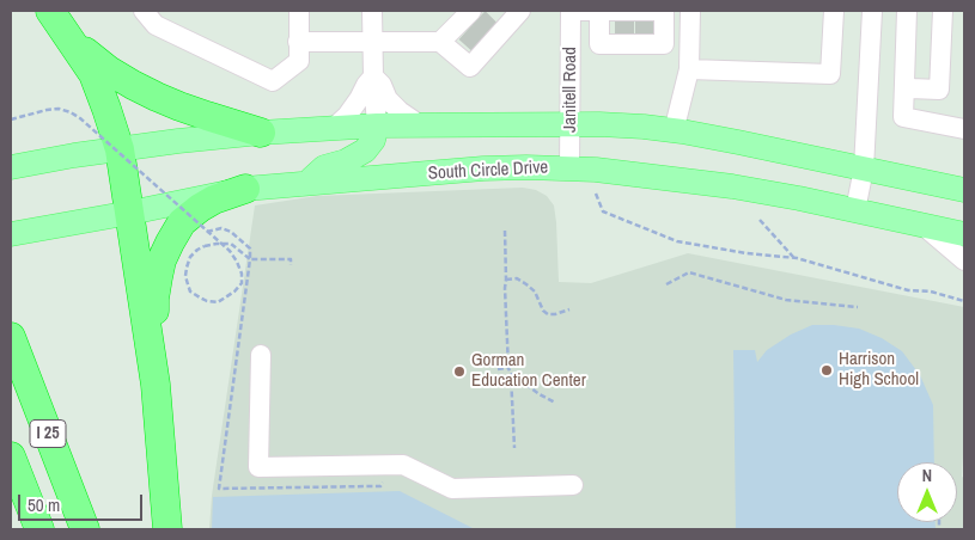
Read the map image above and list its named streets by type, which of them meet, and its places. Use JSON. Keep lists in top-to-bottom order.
{
  "streets": {
    "highway": ["I 25"],
    "main road": ["South Circle Drive"],
    "street": ["Janitell Road"]
  },
  "crossings": [
    ["Janitell Road", "South Circle Drive"]
  ],
  "places": ["Harrison High School", "Gorman Education Center"],
  "scale_bar": "50 m",
  "north": "top"
}
